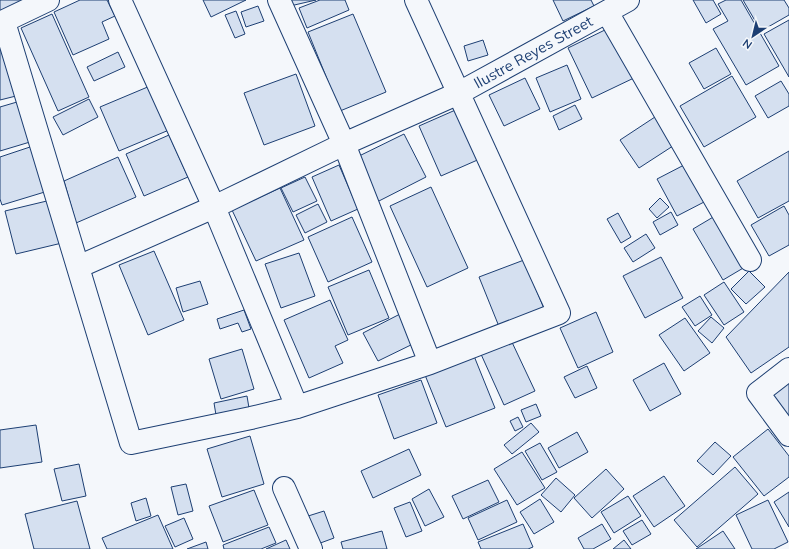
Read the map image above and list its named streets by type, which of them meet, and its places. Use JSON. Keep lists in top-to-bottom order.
{
  "streets": {
    "street": ["Ilustre Reyes Street"]
  },
  "north": "bottom left"
}
